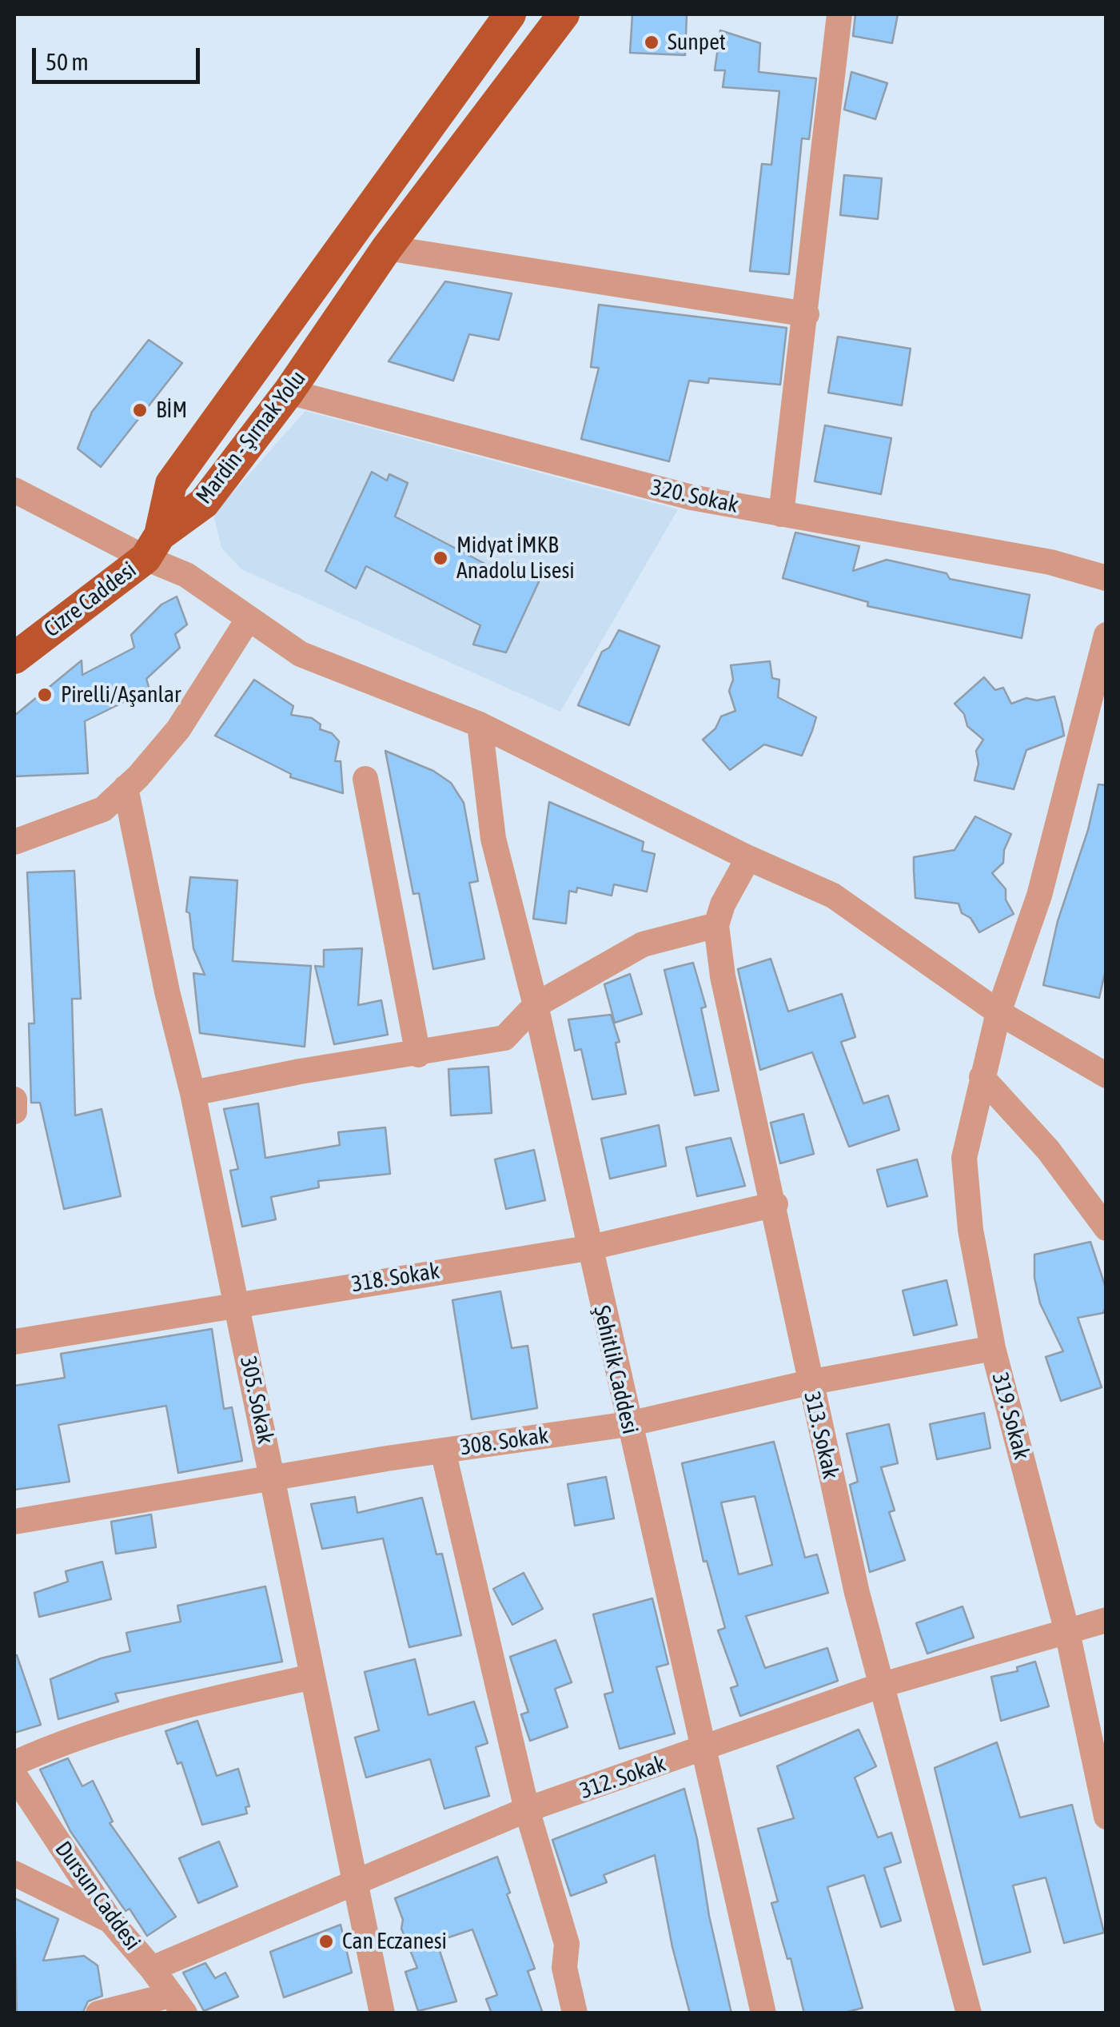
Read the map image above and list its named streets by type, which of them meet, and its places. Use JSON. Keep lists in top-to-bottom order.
{
  "streets": {
    "main road": ["Mardin - Şırnak Yolu", "Cizre Caddesi"],
    "street": [
      "320. Sokak",
      "318. Sokak",
      "Şehitlik Caddesi",
      "305. Sokak",
      "319. Sokak",
      "313. Sokak",
      "308. Sokak",
      "312. Sokak",
      "Dursun Caddesi"
    ]
  },
  "crossings": [
    ["Mardin - Şırnak Yolu", "320. Sokak"],
    ["Mardin - Şırnak Yolu", "Cizre Caddesi"],
    ["318. Sokak", "Şehitlik Caddesi"],
    ["318. Sokak", "305. Sokak"],
    ["318. Sokak", "313. Sokak"],
    ["Şehitlik Caddesi", "308. Sokak"],
    ["Şehitlik Caddesi", "312. Sokak"],
    ["305. Sokak", "308. Sokak"],
    ["305. Sokak", "312. Sokak"],
    ["319. Sokak", "308. Sokak"],
    ["319. Sokak", "312. Sokak"],
    ["313. Sokak", "308. Sokak"],
    ["313. Sokak", "312. Sokak"],
    ["312. Sokak", "Dursun Caddesi"]
  ],
  "places": [
    "Sunpet",
    "BİM",
    "Midyat İMKB Anadolu Lisesi",
    "Pirelli/Aşanlar",
    "Can Eczanesi"
  ],
  "scale_bar": "50 m"
}
